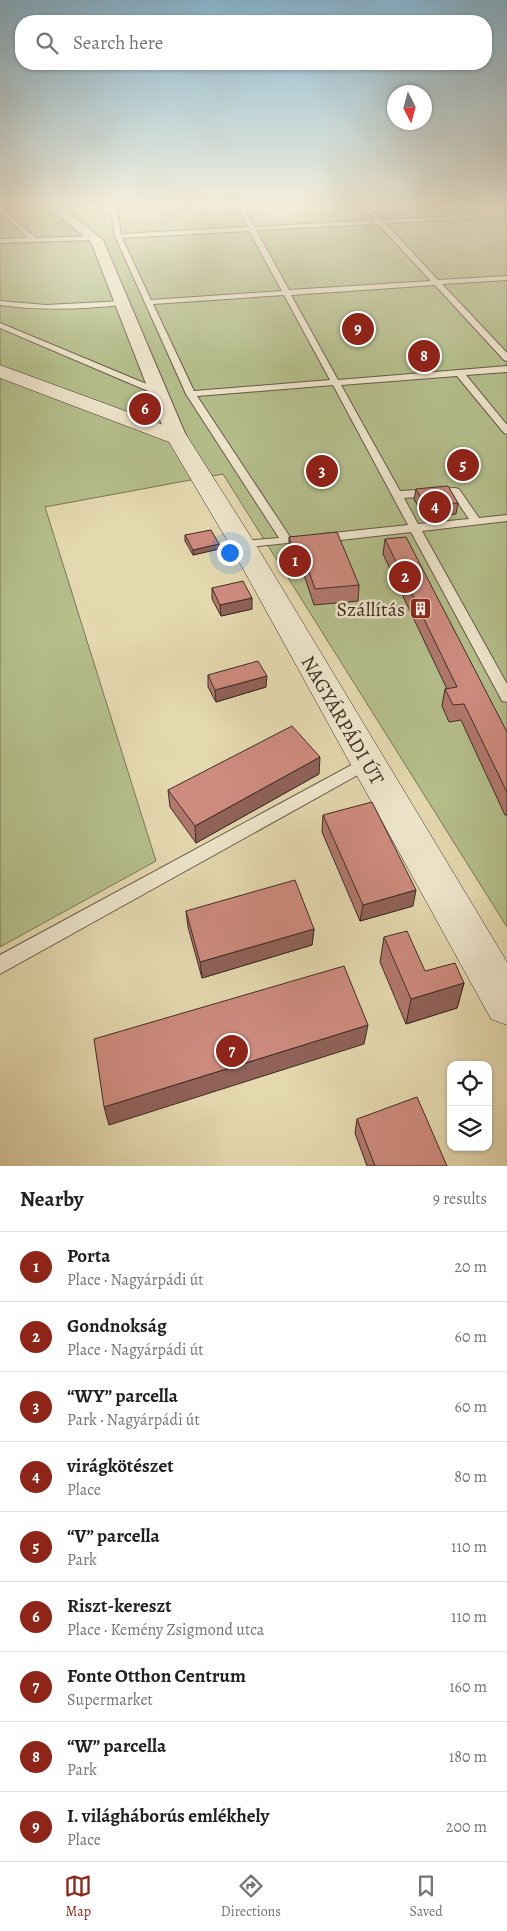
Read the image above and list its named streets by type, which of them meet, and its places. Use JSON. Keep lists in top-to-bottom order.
{
  "streets": {
    "street": ["NAGYÁRPÁDI ÚT"]
  },
  "places": {
    "building": ["Szállítás"]
  },
  "north": "bottom",
  "page": {
    "search": "Search here",
    "pins": [
      "9",
      "8",
      "6",
      "5",
      "3",
      "4",
      "1",
      "2",
      "7"
    ],
    "heading": ["Nearby", "9 results"],
    "list": [
      {
        "mark": "1",
        "name": "Porta",
        "note": "Place · Nagyárpádi út",
        "value": "20 m"
      },
      {
        "mark": "2",
        "name": "Gondnokság",
        "note": "Place · Nagyárpádi út",
        "value": "60 m"
      },
      {
        "mark": "3",
        "name": "“WY” parcella",
        "note": "Park · Nagyárpádi út",
        "value": "60 m"
      },
      {
        "mark": "4",
        "name": "virágkötészet",
        "note": "Place",
        "value": "80 m"
      },
      {
        "mark": "5",
        "name": "“V” parcella",
        "note": "Park",
        "value": "110 m"
      },
      {
        "mark": "6",
        "name": "Riszt-kereszt",
        "note": "Place · Kemény Zsigmond utca",
        "value": "110 m"
      },
      {
        "mark": "7",
        "name": "Fonte Otthon Centrum",
        "note": "Supermarket",
        "value": "160 m"
      },
      {
        "mark": "8",
        "name": "“W” parcella",
        "note": "Park",
        "value": "180 m"
      },
      {
        "mark": "9",
        "name": "I. világháborús emlékhely",
        "note": "Place",
        "value": "200 m"
      }
    ],
    "nav": ["Map", "Directions", "Saved"]
  }
}
